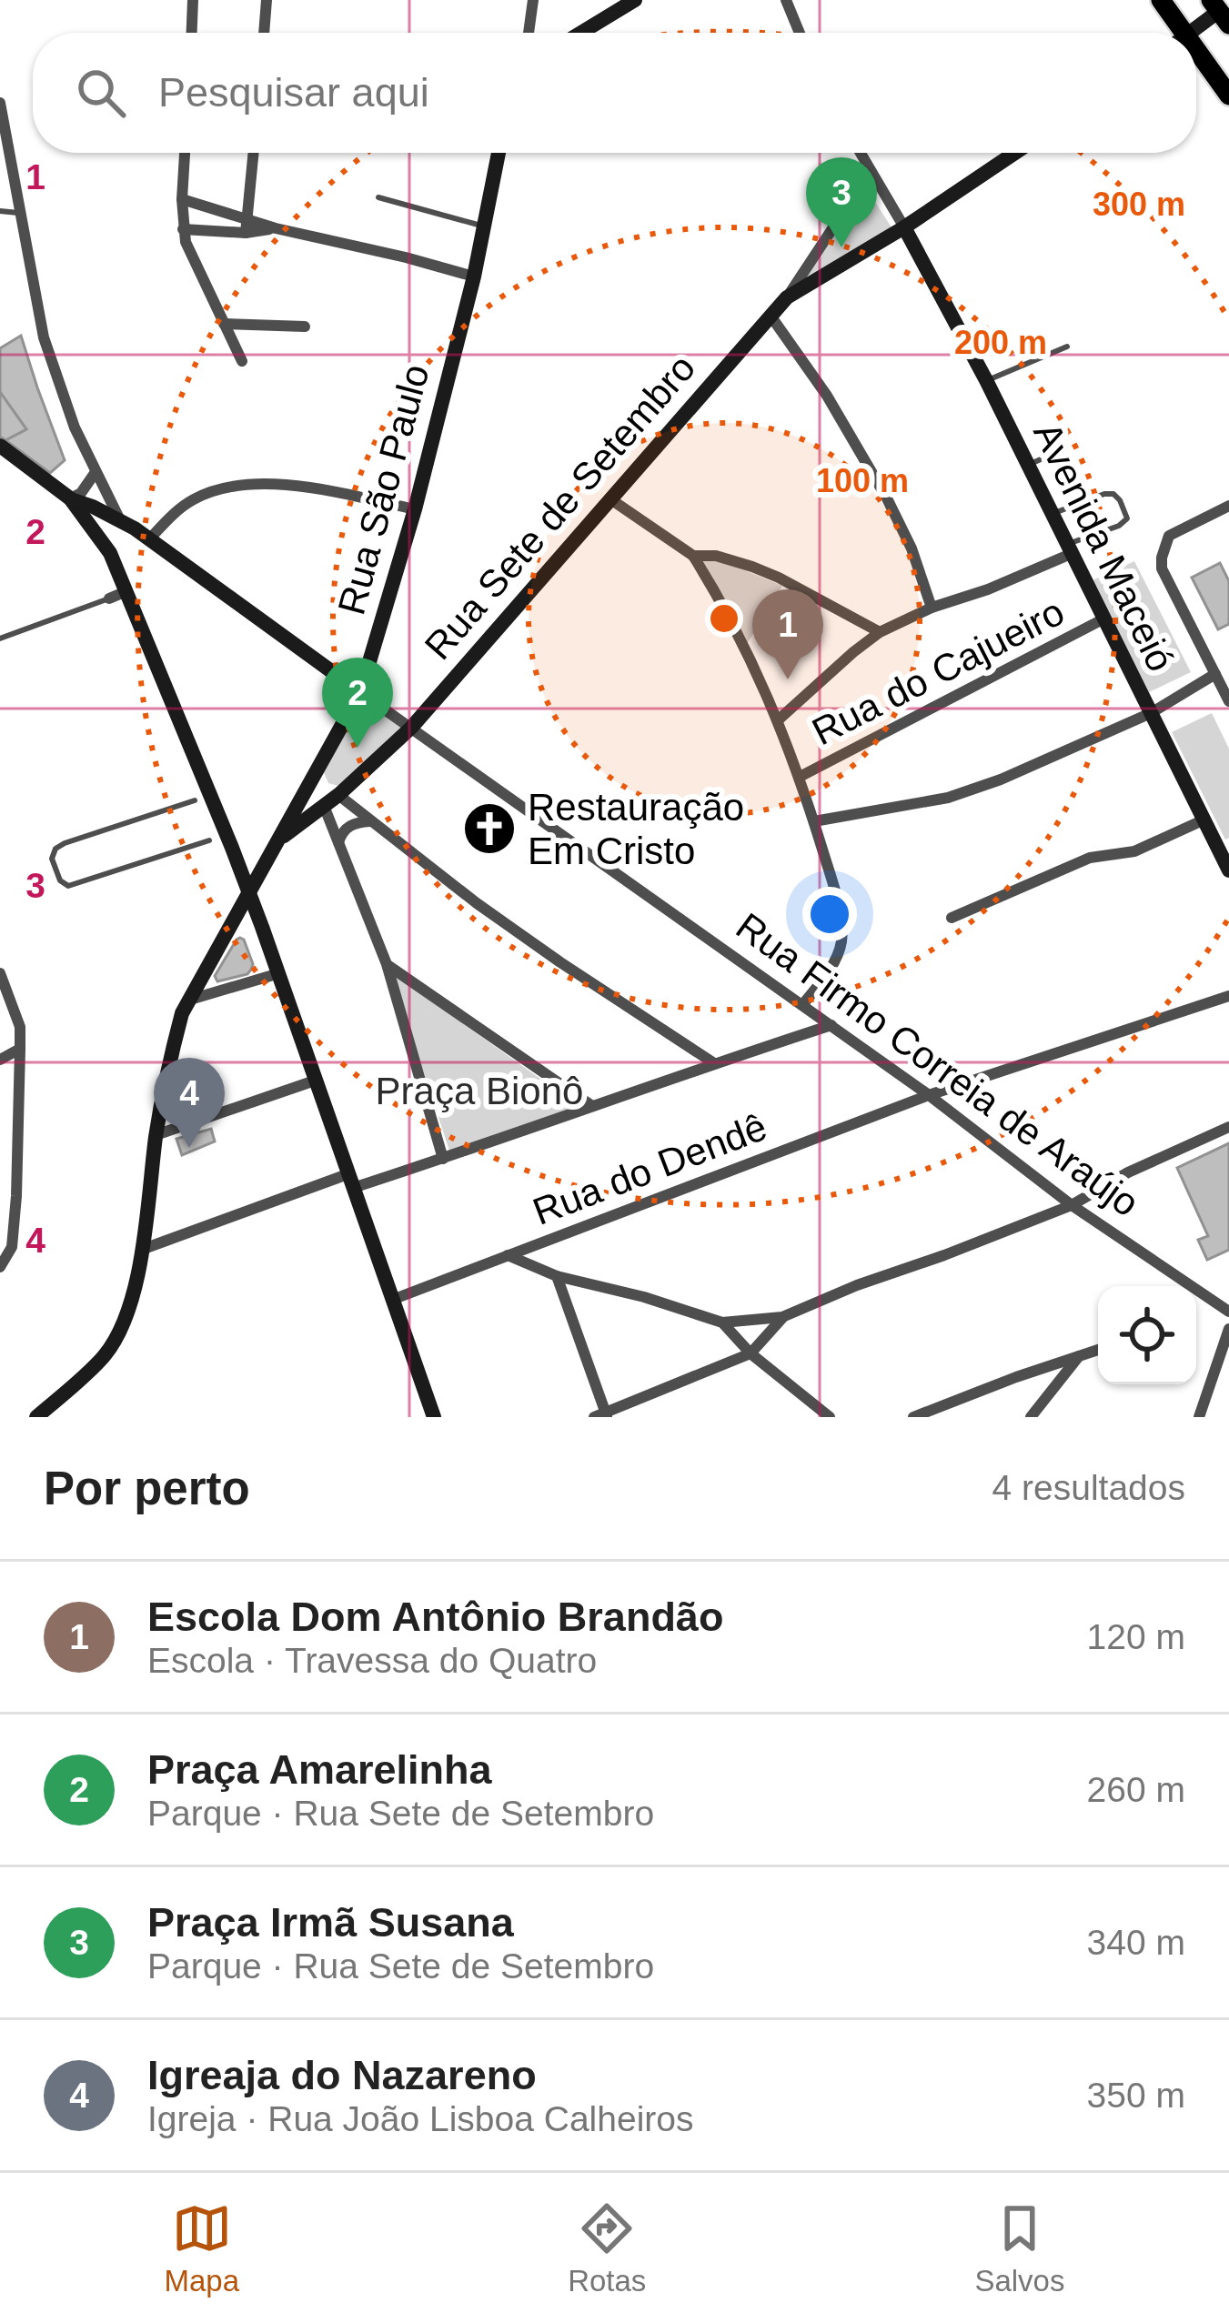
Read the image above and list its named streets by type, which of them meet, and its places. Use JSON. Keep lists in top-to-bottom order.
{
  "streets": {
    "street": [
      "Rua São Paulo",
      "Rua Sete de Setembro",
      "Avenida Maceió",
      "Rua do Cajueiro",
      "Rua Firmo Correia de Araújo",
      "Rua do Dendê"
    ]
  },
  "crossings": [
    ["Rua São Paulo", "Rua Sete de Setembro"],
    ["Rua São Paulo", "Rua Firmo Correia de Araújo"],
    ["Rua Sete de Setembro", "Avenida Maceió"],
    ["Rua Sete de Setembro", "Rua Firmo Correia de Araújo"],
    ["Avenida Maceió", "Rua do Cajueiro"],
    ["Rua Firmo Correia de Araújo", "Rua do Dendê"]
  ],
  "parks": ["Praça Bionô"],
  "places": {
    "church": ["Restauração Em Cristo"]
  },
  "page": {
    "search": "Pesquisar aqui",
    "pins": [
      "3",
      "1",
      "2",
      "4"
    ],
    "heading": ["Por perto", "4 resultados"],
    "list": [
      {
        "mark": "1",
        "name": "Escola Dom Antônio Brandão",
        "note": "Escola · Travessa do Quatro",
        "value": "120 m"
      },
      {
        "mark": "2",
        "name": "Praça Amarelinha",
        "note": "Parque · Rua Sete de Setembro",
        "value": "260 m"
      },
      {
        "mark": "3",
        "name": "Praça Irmã Susana",
        "note": "Parque · Rua Sete de Setembro",
        "value": "340 m"
      },
      {
        "mark": "4",
        "name": "Igreaja do Nazareno",
        "note": "Igreja · Rua João Lisboa Calheiros",
        "value": "350 m"
      }
    ],
    "nav": ["Mapa", "Rotas", "Salvos"]
  },
  "grid": {
    "rows": [
      "1",
      "2",
      "3",
      "4"
    ]
  },
  "rings": ["300 m", "200 m", "100 m"]
}
